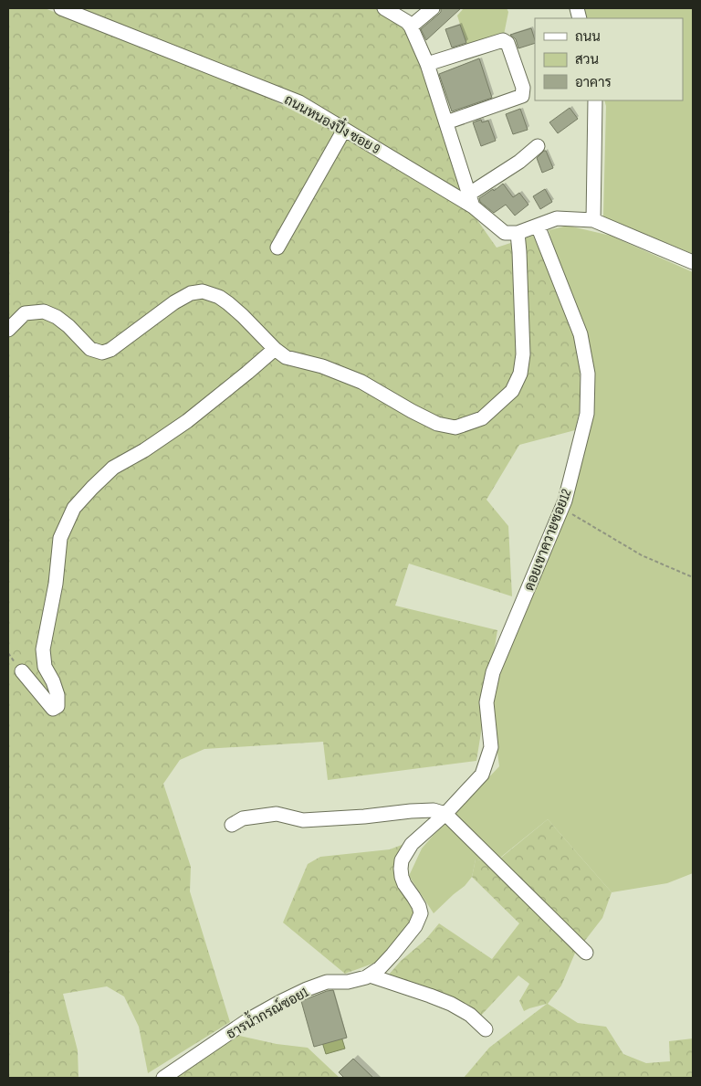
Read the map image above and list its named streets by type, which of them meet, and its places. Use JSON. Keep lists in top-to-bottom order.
{
  "streets": {
    "street": ["ถนนหนองปึ๋ง ซอย 9", "ดอยเขาควายซอย12", "ธารน้ำกรณ์ซอย1"]
  },
  "crossings": [
    ["ดอยเขาควายซอย12", "ธารน้ำกรณ์ซอย1"]
  ],
  "legend": ["ถนน", "สวน", "อาคาร"]
}
